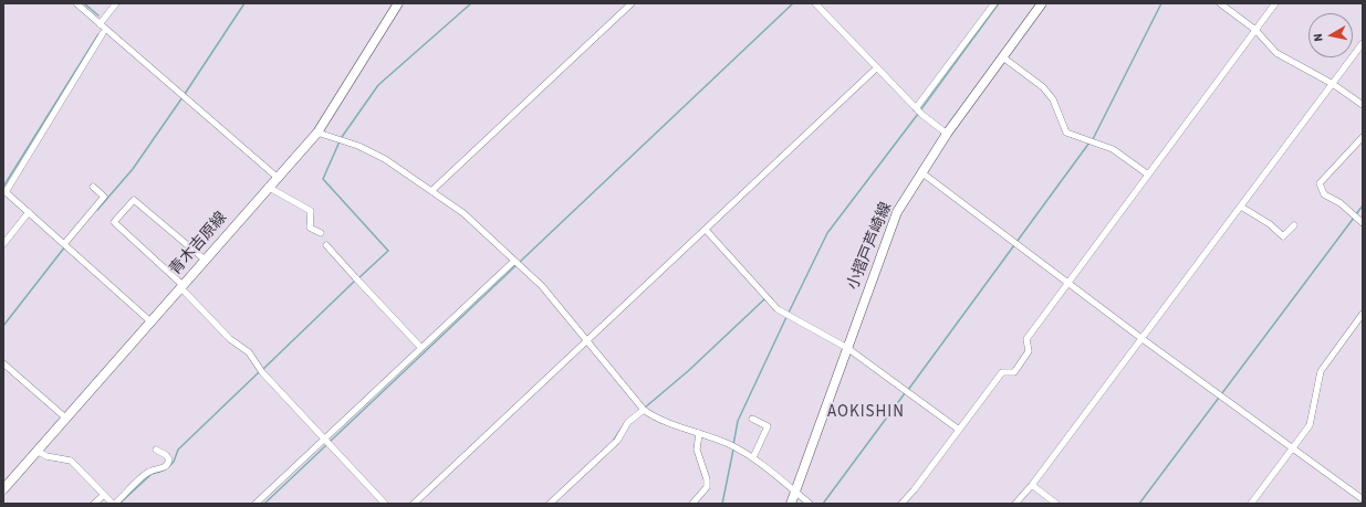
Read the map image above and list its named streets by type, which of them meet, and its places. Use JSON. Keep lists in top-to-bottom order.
{
  "streets": {
    "main road": ["青木吉原線", "小摺戸芦崎線"]
  },
  "districts": ["AOKISHIN"],
  "north": "left"
}
